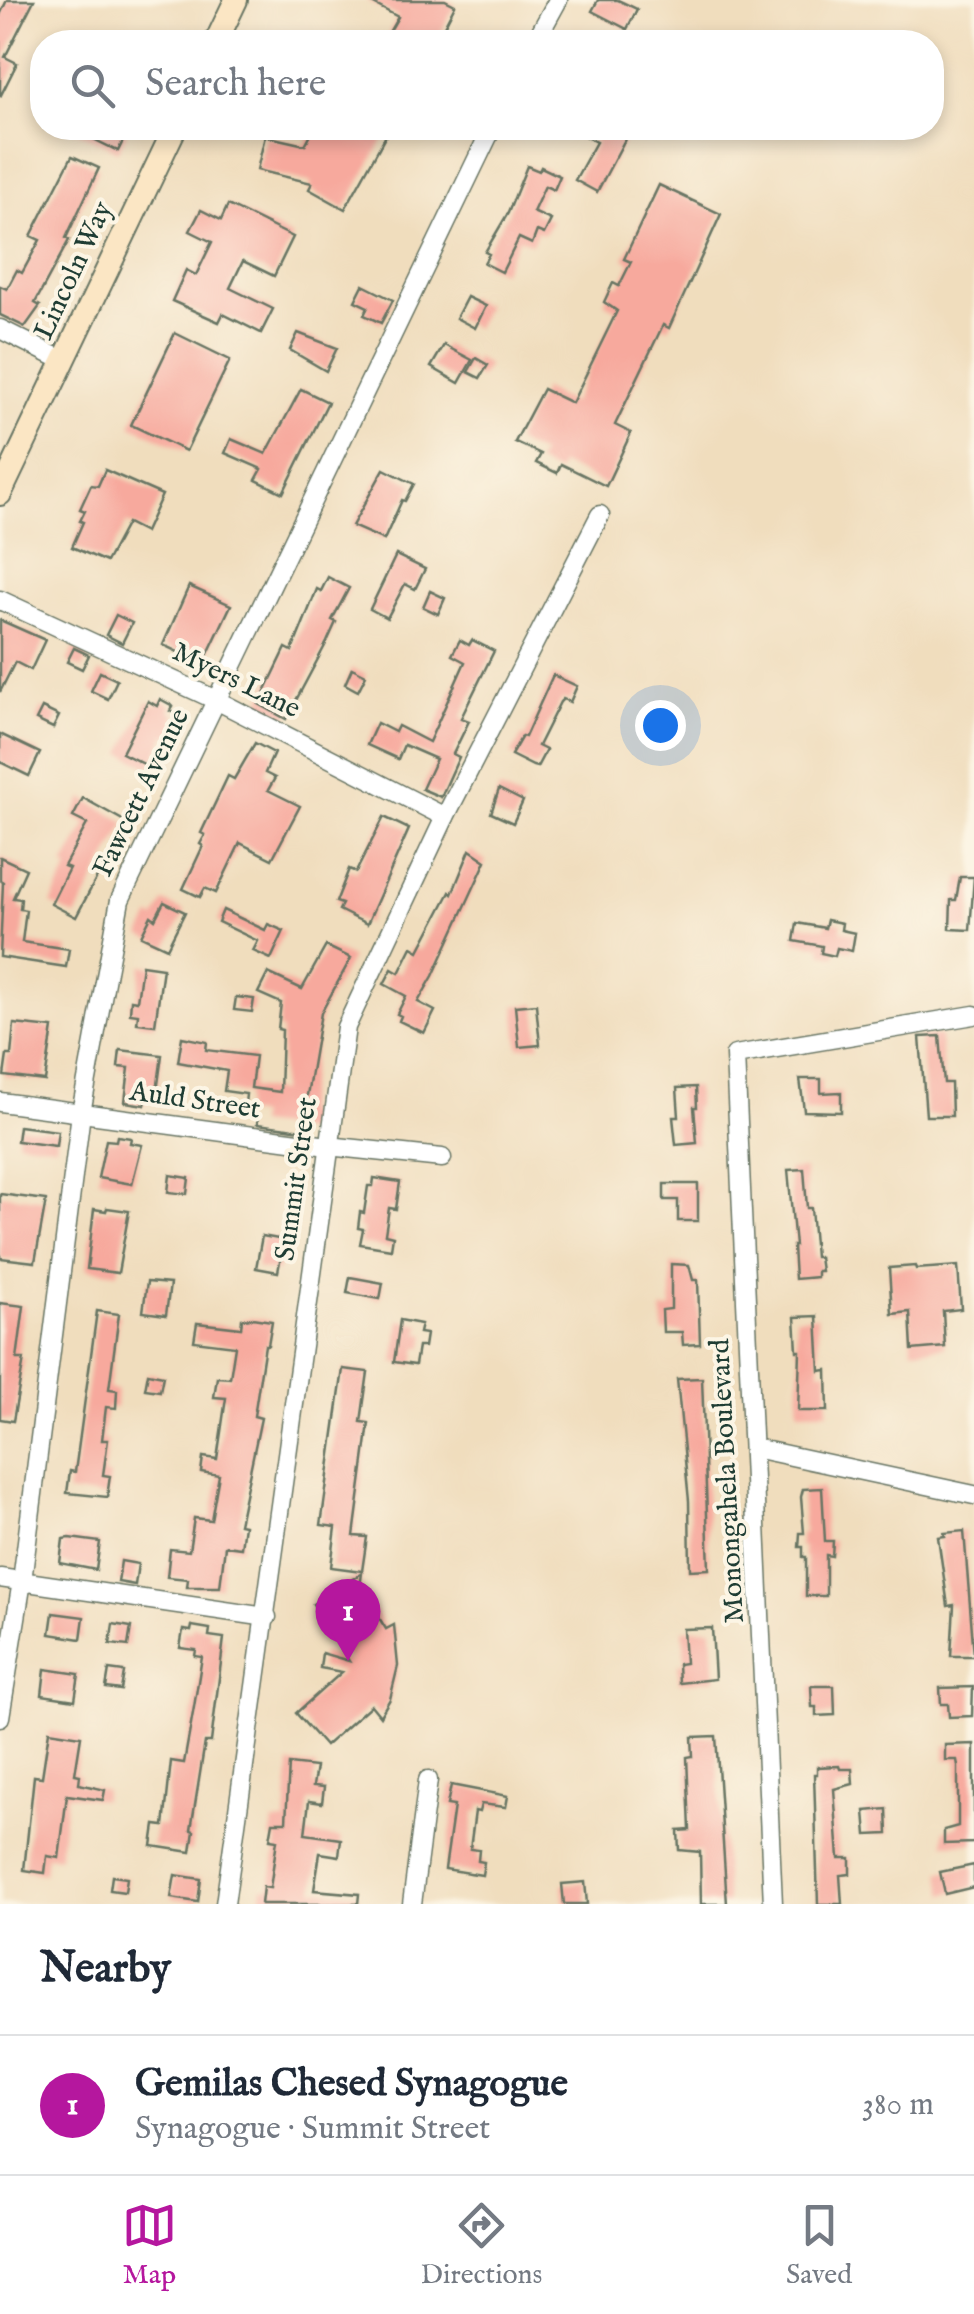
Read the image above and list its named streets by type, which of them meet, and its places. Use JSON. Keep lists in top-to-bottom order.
{
  "streets": {
    "main road": ["Lincoln Way"],
    "street": [
      "Myers Lane",
      "Fawcett Avenue",
      "Auld Street",
      "Summit Street",
      "Monongahela Boulevard"
    ]
  },
  "crossings": [
    ["Myers Lane", "Fawcett Avenue"],
    ["Myers Lane", "Summit Street"],
    ["Fawcett Avenue", "Auld Street"],
    ["Auld Street", "Summit Street"]
  ],
  "page": {
    "search": "Search here",
    "pins": "1",
    "heading": "Nearby",
    "list": [
      {
        "mark": "1",
        "name": "Gemilas Chesed Synagogue",
        "note": "Synagogue · Summit Street",
        "value": "380 m"
      }
    ],
    "nav": ["Map", "Directions", "Saved"]
  }
}
